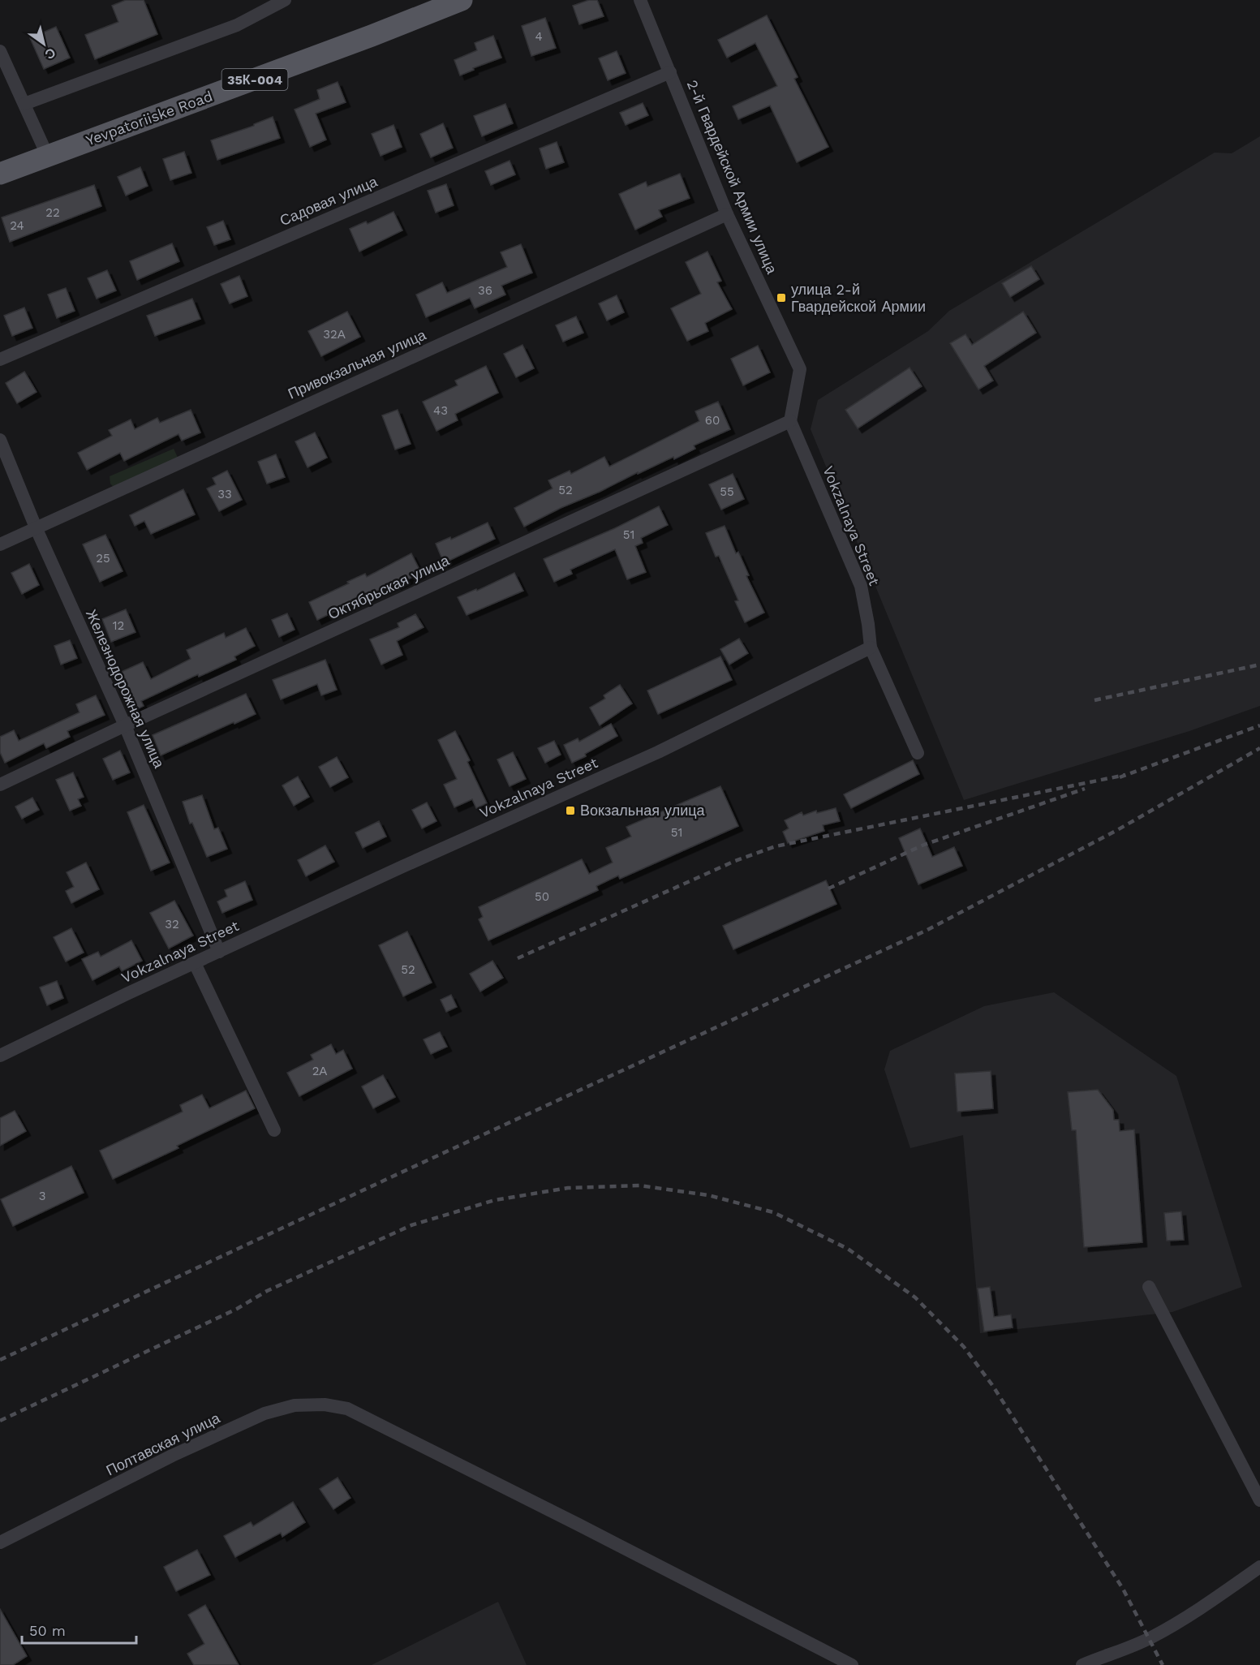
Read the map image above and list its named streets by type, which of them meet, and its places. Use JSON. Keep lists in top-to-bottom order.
{
  "streets": {
    "main road": ["35К-004", "Yevpatoriiske Road"],
    "street": [
      "2-й Гвардейской Армии улица",
      "Садовая улица",
      "Привокзальная улица",
      "Vokzalnaya Street",
      "Октябрьская улица",
      "Железнодорожная улица",
      "Полтавская улица"
    ]
  },
  "crossings": [
    ["2-й Гвардейской Армии улица", "Садовая улица"],
    ["2-й Гвардейской Армии улица", "Привокзальная улица"],
    ["2-й Гвардейской Армии улица", "Vokzalnaya Street"],
    ["2-й Гвардейской Армии улица", "Октябрьская улица"],
    ["Привокзальная улица", "Железнодорожная улица"],
    ["Vokzalnaya Street", "Октябрьская улица"],
    ["Vokzalnaya Street", "Железнодорожная улица"],
    ["Октябрьская улица", "Железнодорожная улица"]
  ],
  "places": {
    "transit": ["улица 2-й Гвардейской Армии", "Вокзальная улица"]
  },
  "house_numbers": [
    "4",
    "22",
    "24",
    "36",
    "32А",
    "43",
    "60",
    "52",
    "55",
    "33",
    "51",
    "25",
    "12",
    "51",
    "50",
    "32",
    "52",
    "2А",
    "3"
  ],
  "scale_bar": "50 m",
  "north": "bottom right"
}
